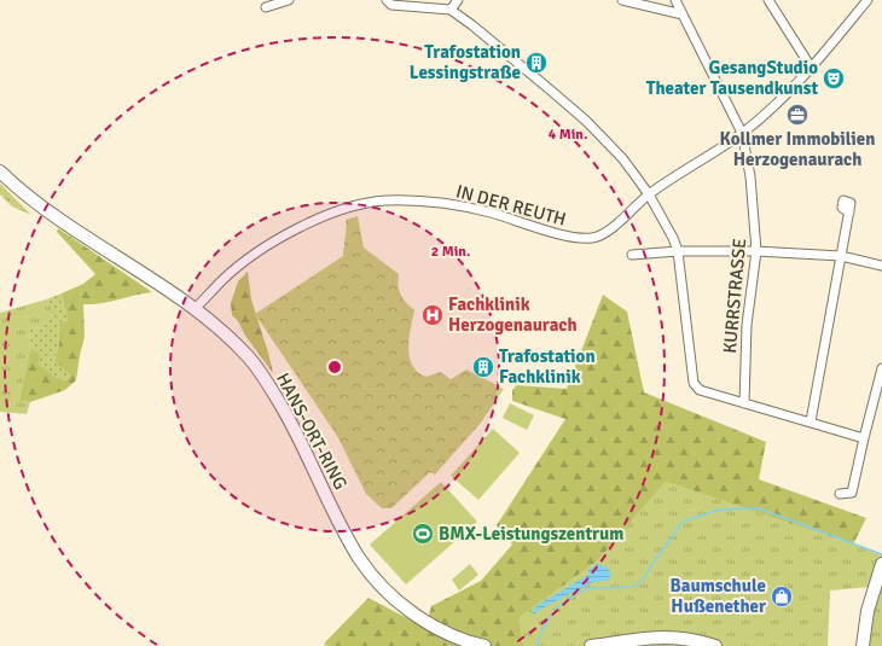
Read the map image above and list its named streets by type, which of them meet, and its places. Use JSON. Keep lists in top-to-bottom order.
{
  "streets": {
    "main road": ["HANS-ORT-RING"],
    "street": ["IN DER REUTH", "KURRSTRASSE"]
  },
  "crossings": [
    ["IN DER REUTH", "HANS-ORT-RING"]
  ],
  "places": {
    "building": ["Trafostation Lessingstraße", "Trafostation Fachklinik"],
    "theatre": ["GesangStudio Theater Tausendkunst"],
    "office": ["Kollmer Immobilien Herzogenaurach"],
    "hospital": ["Fachklinik Herzogenaurach"],
    "sports": ["BMX-Leistungszentrum"],
    "shop": ["Baumschule Hußenether"]
  },
  "rings": ["4 Min.", "2 Min."]
}
